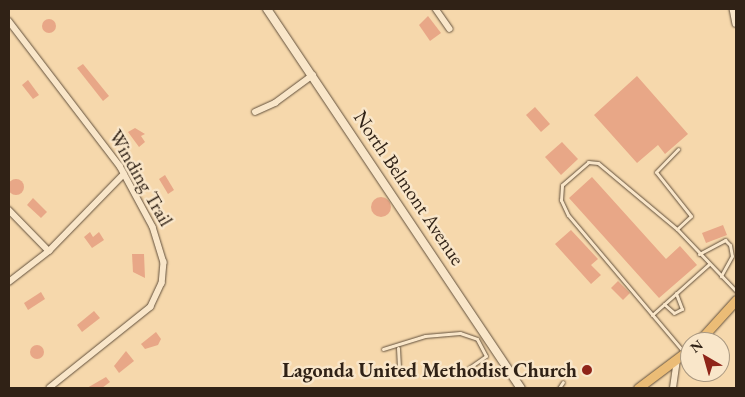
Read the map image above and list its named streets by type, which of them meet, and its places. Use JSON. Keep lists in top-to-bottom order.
{
  "streets": {
    "street": ["Winding Trail", "North Belmont Avenue"]
  },
  "places": ["Lagonda United Methodist Church"],
  "north": "top left"
}
